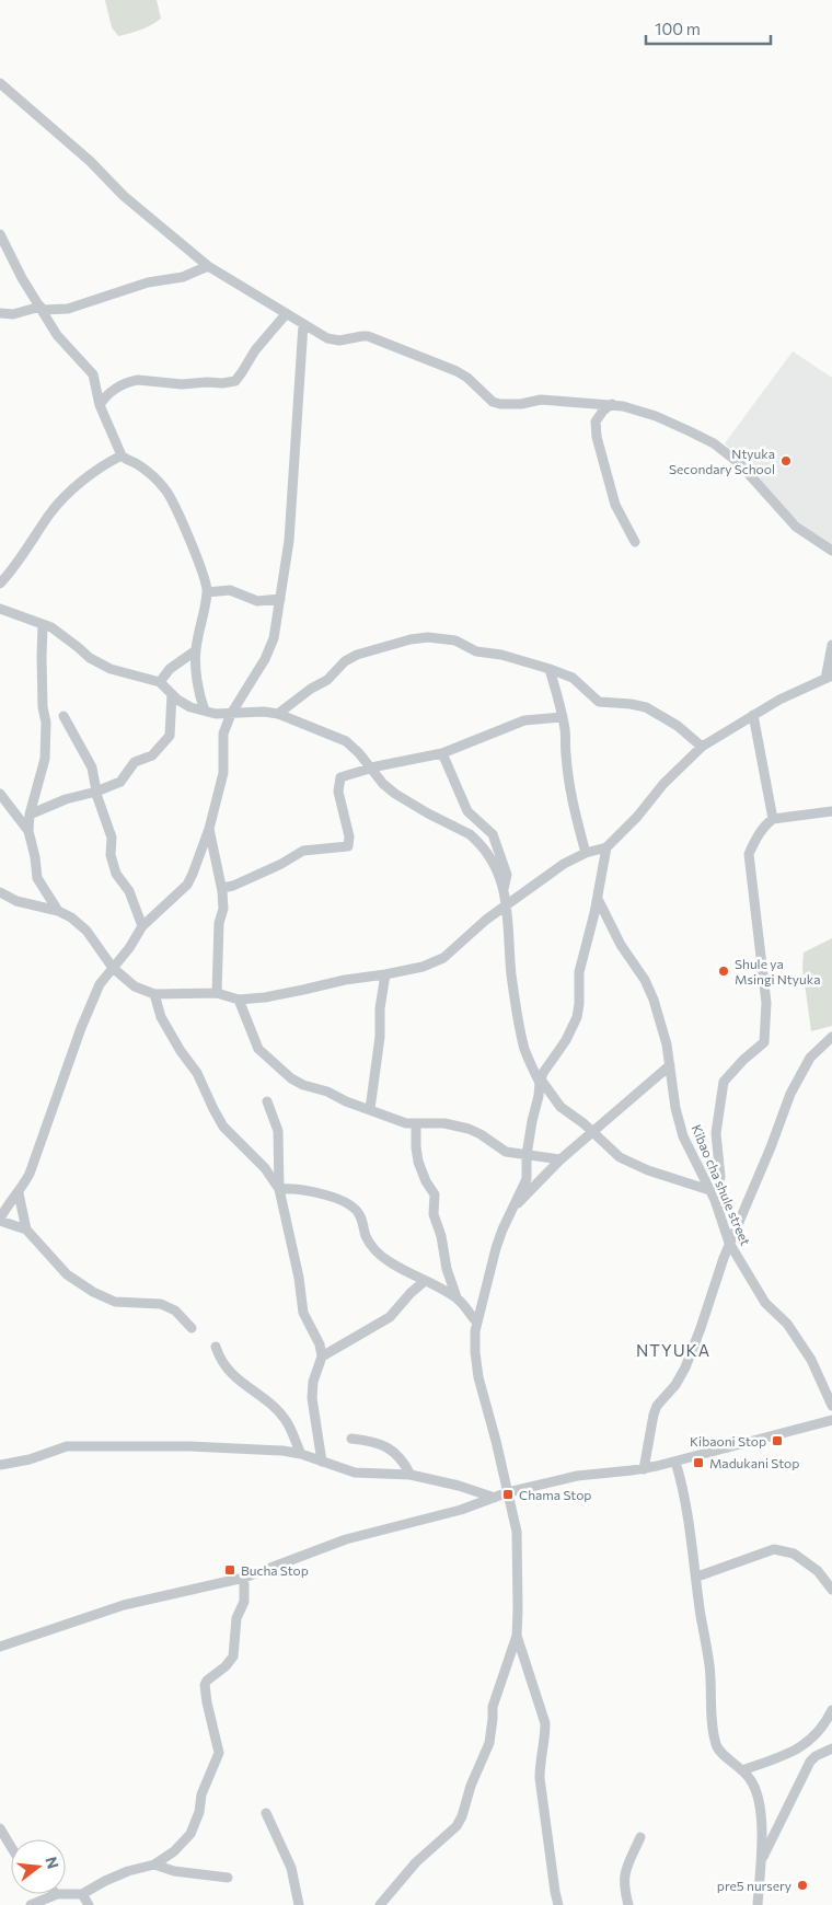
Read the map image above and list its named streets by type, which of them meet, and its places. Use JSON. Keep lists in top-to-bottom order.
{
  "streets": {
    "street": ["Kibao cha shule street"]
  },
  "districts": ["NTYUKA"],
  "places": {
    "other": ["Ntyuka Secondary School", "Shule ya Msingi Ntyuka", "pre5 nursery"],
    "transit": [
      "Kibaoni Stop",
      "Madukani Stop",
      "Chama Stop",
      "Bucha Stop"
    ]
  },
  "scale_bar": "100 m",
  "north": "right"
}
